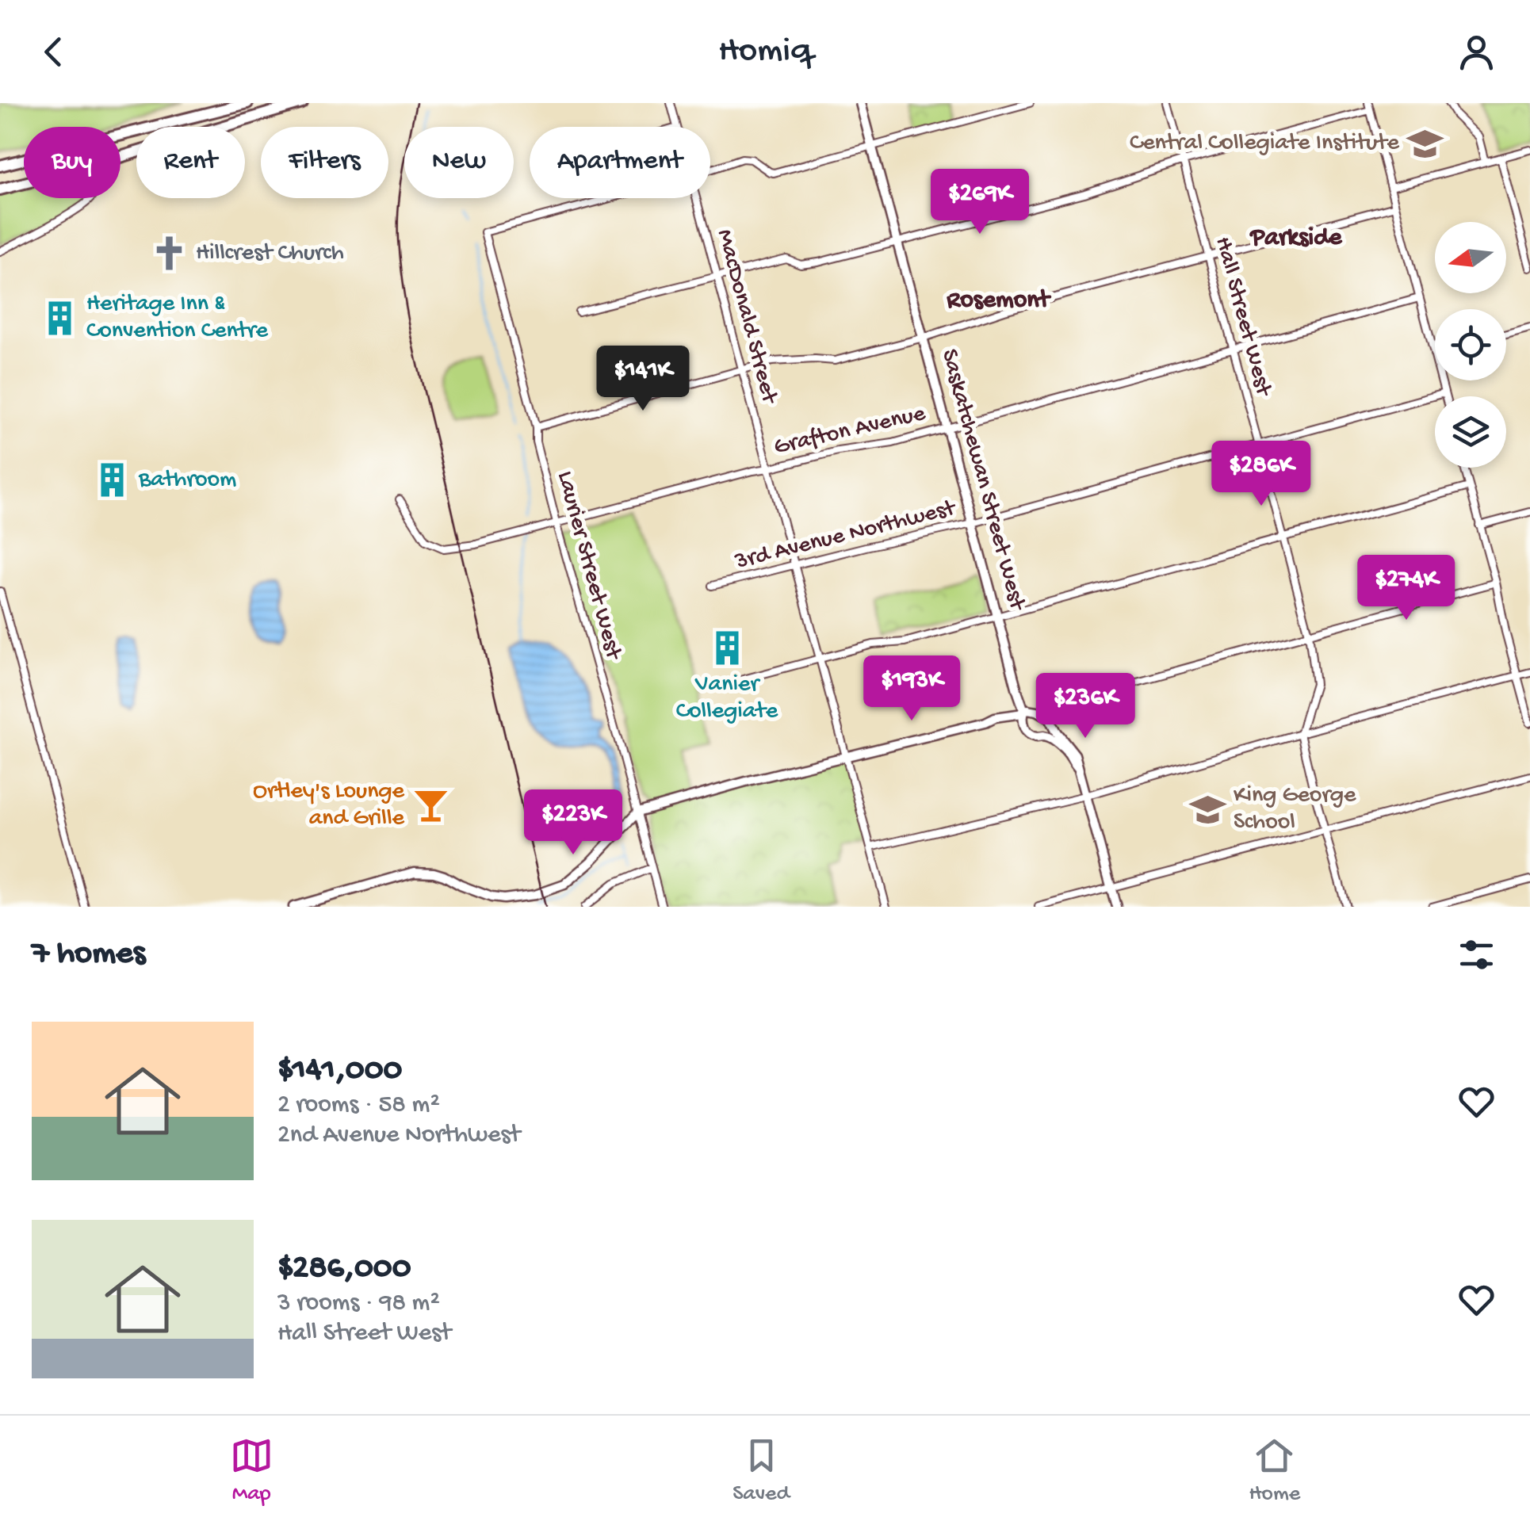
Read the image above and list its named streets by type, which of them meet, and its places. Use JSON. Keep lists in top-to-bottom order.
{
  "streets": {
    "street": [
      "MacDonald Street",
      "Hall Street West",
      "Grafton Avenue",
      "Saskatchewan Street West",
      "3rd Avenue Northwest",
      "Laurier Street West"
    ]
  },
  "crossings": [
    ["MacDonald Street", "Grafton Avenue"],
    ["MacDonald Street", "3rd Avenue Northwest"],
    ["Hall Street West", "Grafton Avenue"],
    ["Hall Street West", "3rd Avenue Northwest"],
    ["Grafton Avenue", "Saskatchewan Street West"],
    ["Grafton Avenue", "Laurier Street West"],
    ["Saskatchewan Street West", "3rd Avenue Northwest"]
  ],
  "districts": ["Parkside", "Rosemont"],
  "places": {
    "school or university": ["Central Collegiate Institute", "King George School"],
    "church": ["Hillcrest Church"],
    "building": ["Heritage Inn & Convention Centre", "Bathroom", "Vanier Collegiate"],
    "bar": ["Ortley's Lounge and Grille"]
  },
  "north": "left",
  "page": {
    "header": "Homiq",
    "chip": [
      "Buy",
      "Rent",
      "Filters",
      "New",
      "Apartment"
    ],
    "price": [
      "$269K",
      "$141K",
      "$286K",
      "$274K",
      "$193K",
      "$236K",
      "$223K"
    ],
    "heading": "7 homes",
    "list": [
      {
        "name": "$141,000",
        "note": "2 rooms · 58 m² · 2nd Avenue Northwest"
      },
      {
        "name": "$286,000",
        "note": "3 rooms · 98 m² · Hall Street West"
      }
    ],
    "tabs": ["Map", "Saved", "Home"]
  }
}
